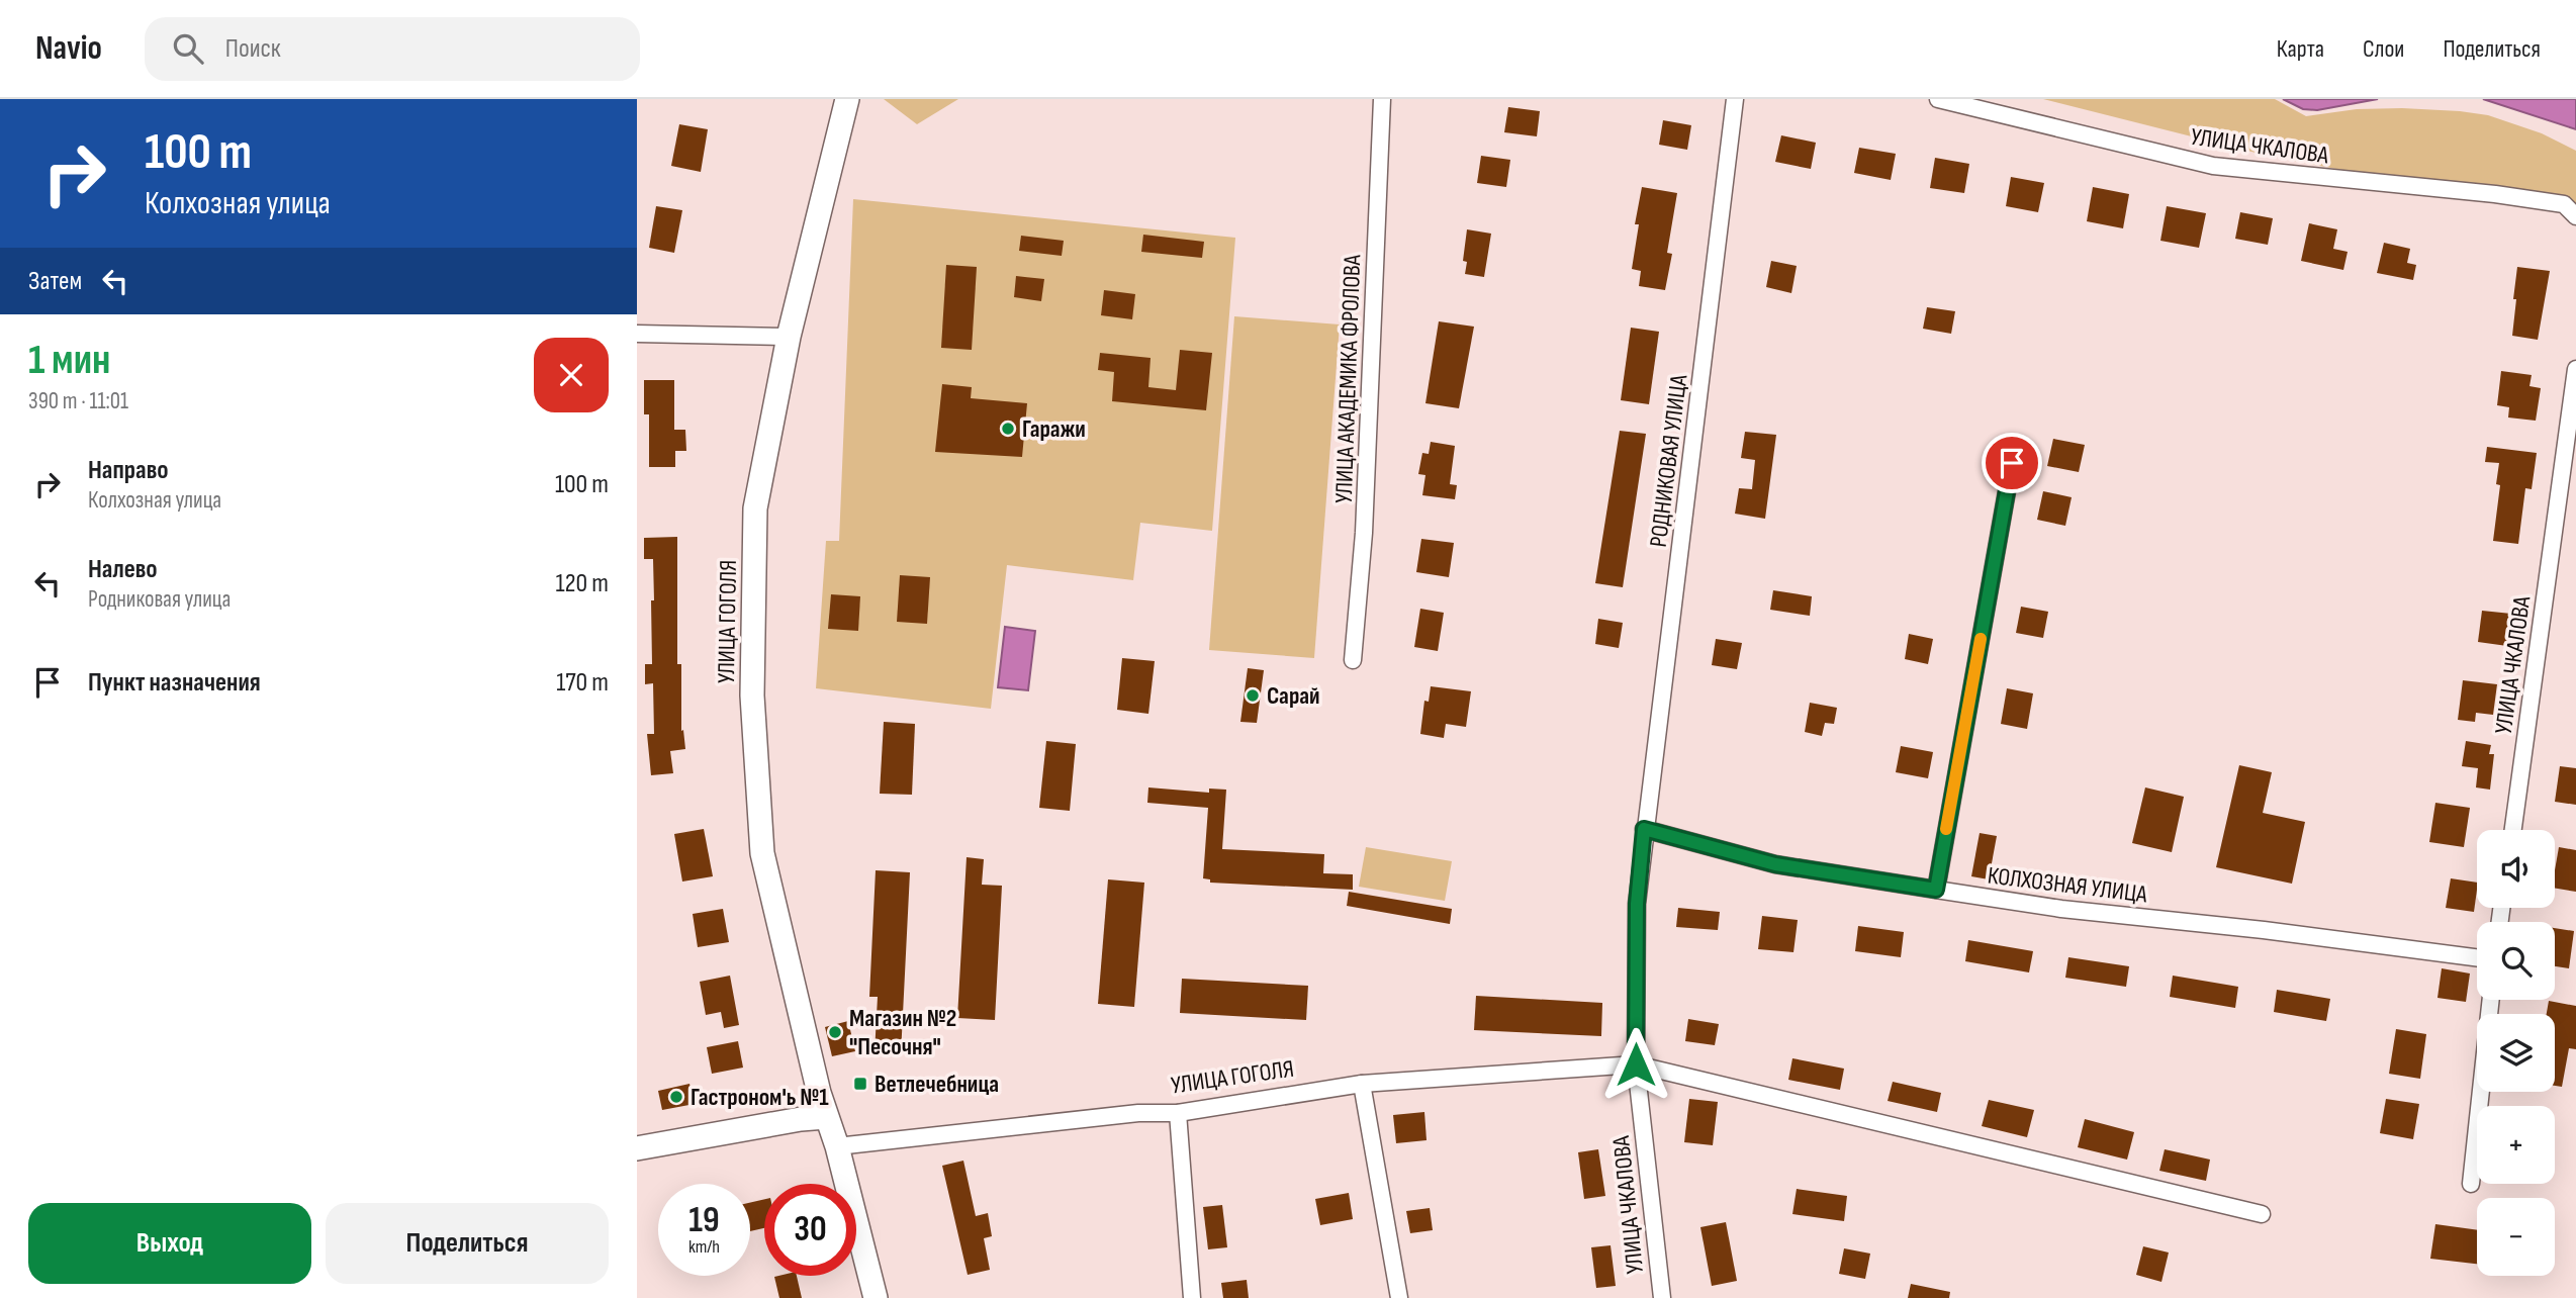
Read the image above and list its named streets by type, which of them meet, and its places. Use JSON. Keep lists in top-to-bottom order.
{
  "streets": {
    "main road": ["УЛИЦА ГОГОЛЯ"],
    "street": [
      "УЛИЦА ЧКАЛОВА",
      "УЛИЦА АКАДЕМИКА ФРОЛОВА",
      "РОДНИКОВАЯ УЛИЦА",
      "КОЛХОЗНАЯ УЛИЦА"
    ]
  },
  "crossings": [
    ["УЛИЦА ЧКАЛОВА", "РОДНИКОВАЯ УЛИЦА"],
    ["УЛИЦА ЧКАЛОВА", "УЛИЦА ГОГОЛЯ"],
    ["РОДНИКОВАЯ УЛИЦА", "УЛИЦА ГОГОЛЯ"],
    ["РОДНИКОВАЯ УЛИЦА", "КОЛХОЗНАЯ УЛИЦА"]
  ],
  "places": {
    "other": [
      "Гаражи",
      "Сарай",
      "Магазин №2 \"Песочня\"",
      "Гастроном'ь №1"
    ],
    "transit": ["Ветлечебница"]
  },
  "page": {
    "header": "Navio",
    "search": "Поиск",
    "nav": ["Карта", "Слои", "Поделиться"],
    "turn": ["100 m", "Колхозная улица"],
    "then": "Затем",
    "heading": ["1 мин", "390 m · 11:01"],
    "list": [
      {
        "name": "Направо",
        "note": "Колхозная улица",
        "value": "100 m"
      },
      {
        "name": "Налево",
        "note": "Родниковая улица",
        "value": "120 m"
      },
      {
        "name": "Пункт назначения",
        "value": "170 m"
      }
    ],
    "map_buttons": ["+", "−"],
    "speed": "19 km/h",
    "limit": "30",
    "buttons": ["Выход", "Поделиться"]
  }
}
